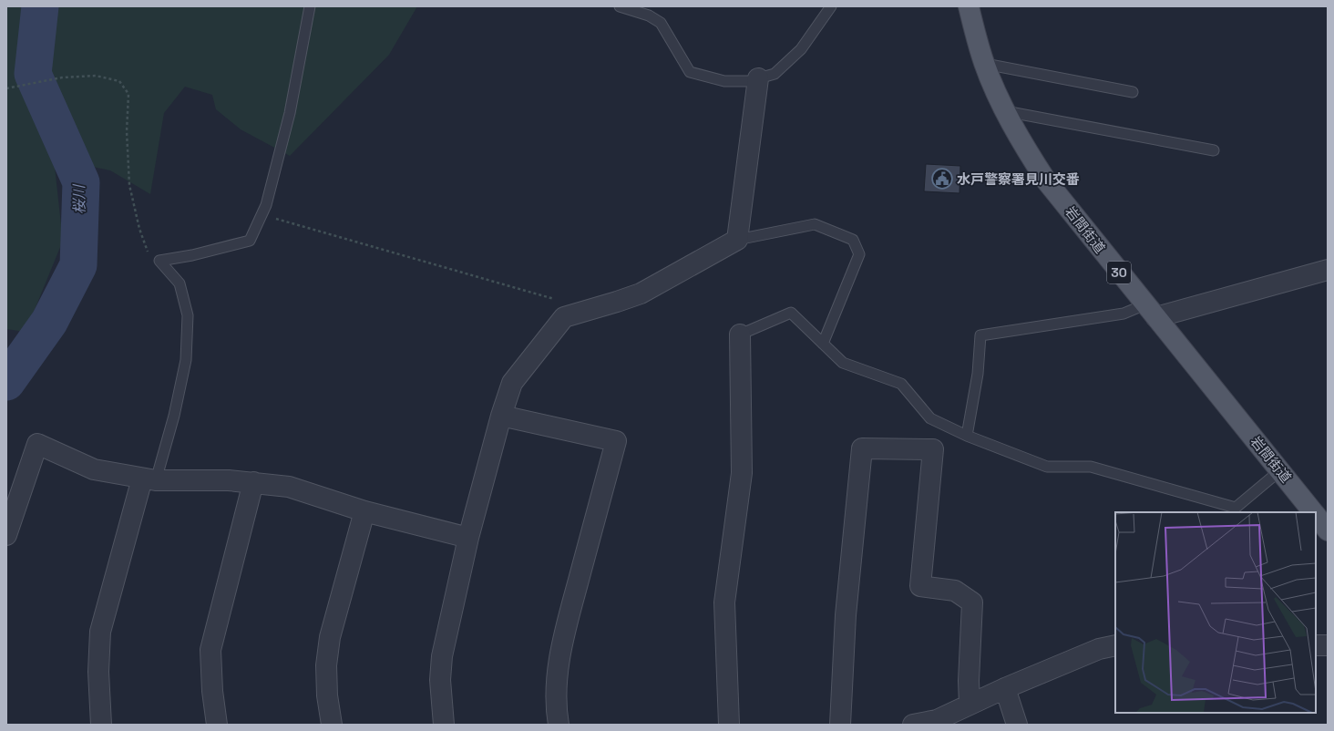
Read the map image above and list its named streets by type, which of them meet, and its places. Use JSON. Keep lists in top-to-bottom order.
{
  "streets": {
    "main road": ["岩間街道", "30"]
  },
  "water": ["桜川"],
  "places": {
    "public building": ["水戸警察署見川交番"]
  }
}
